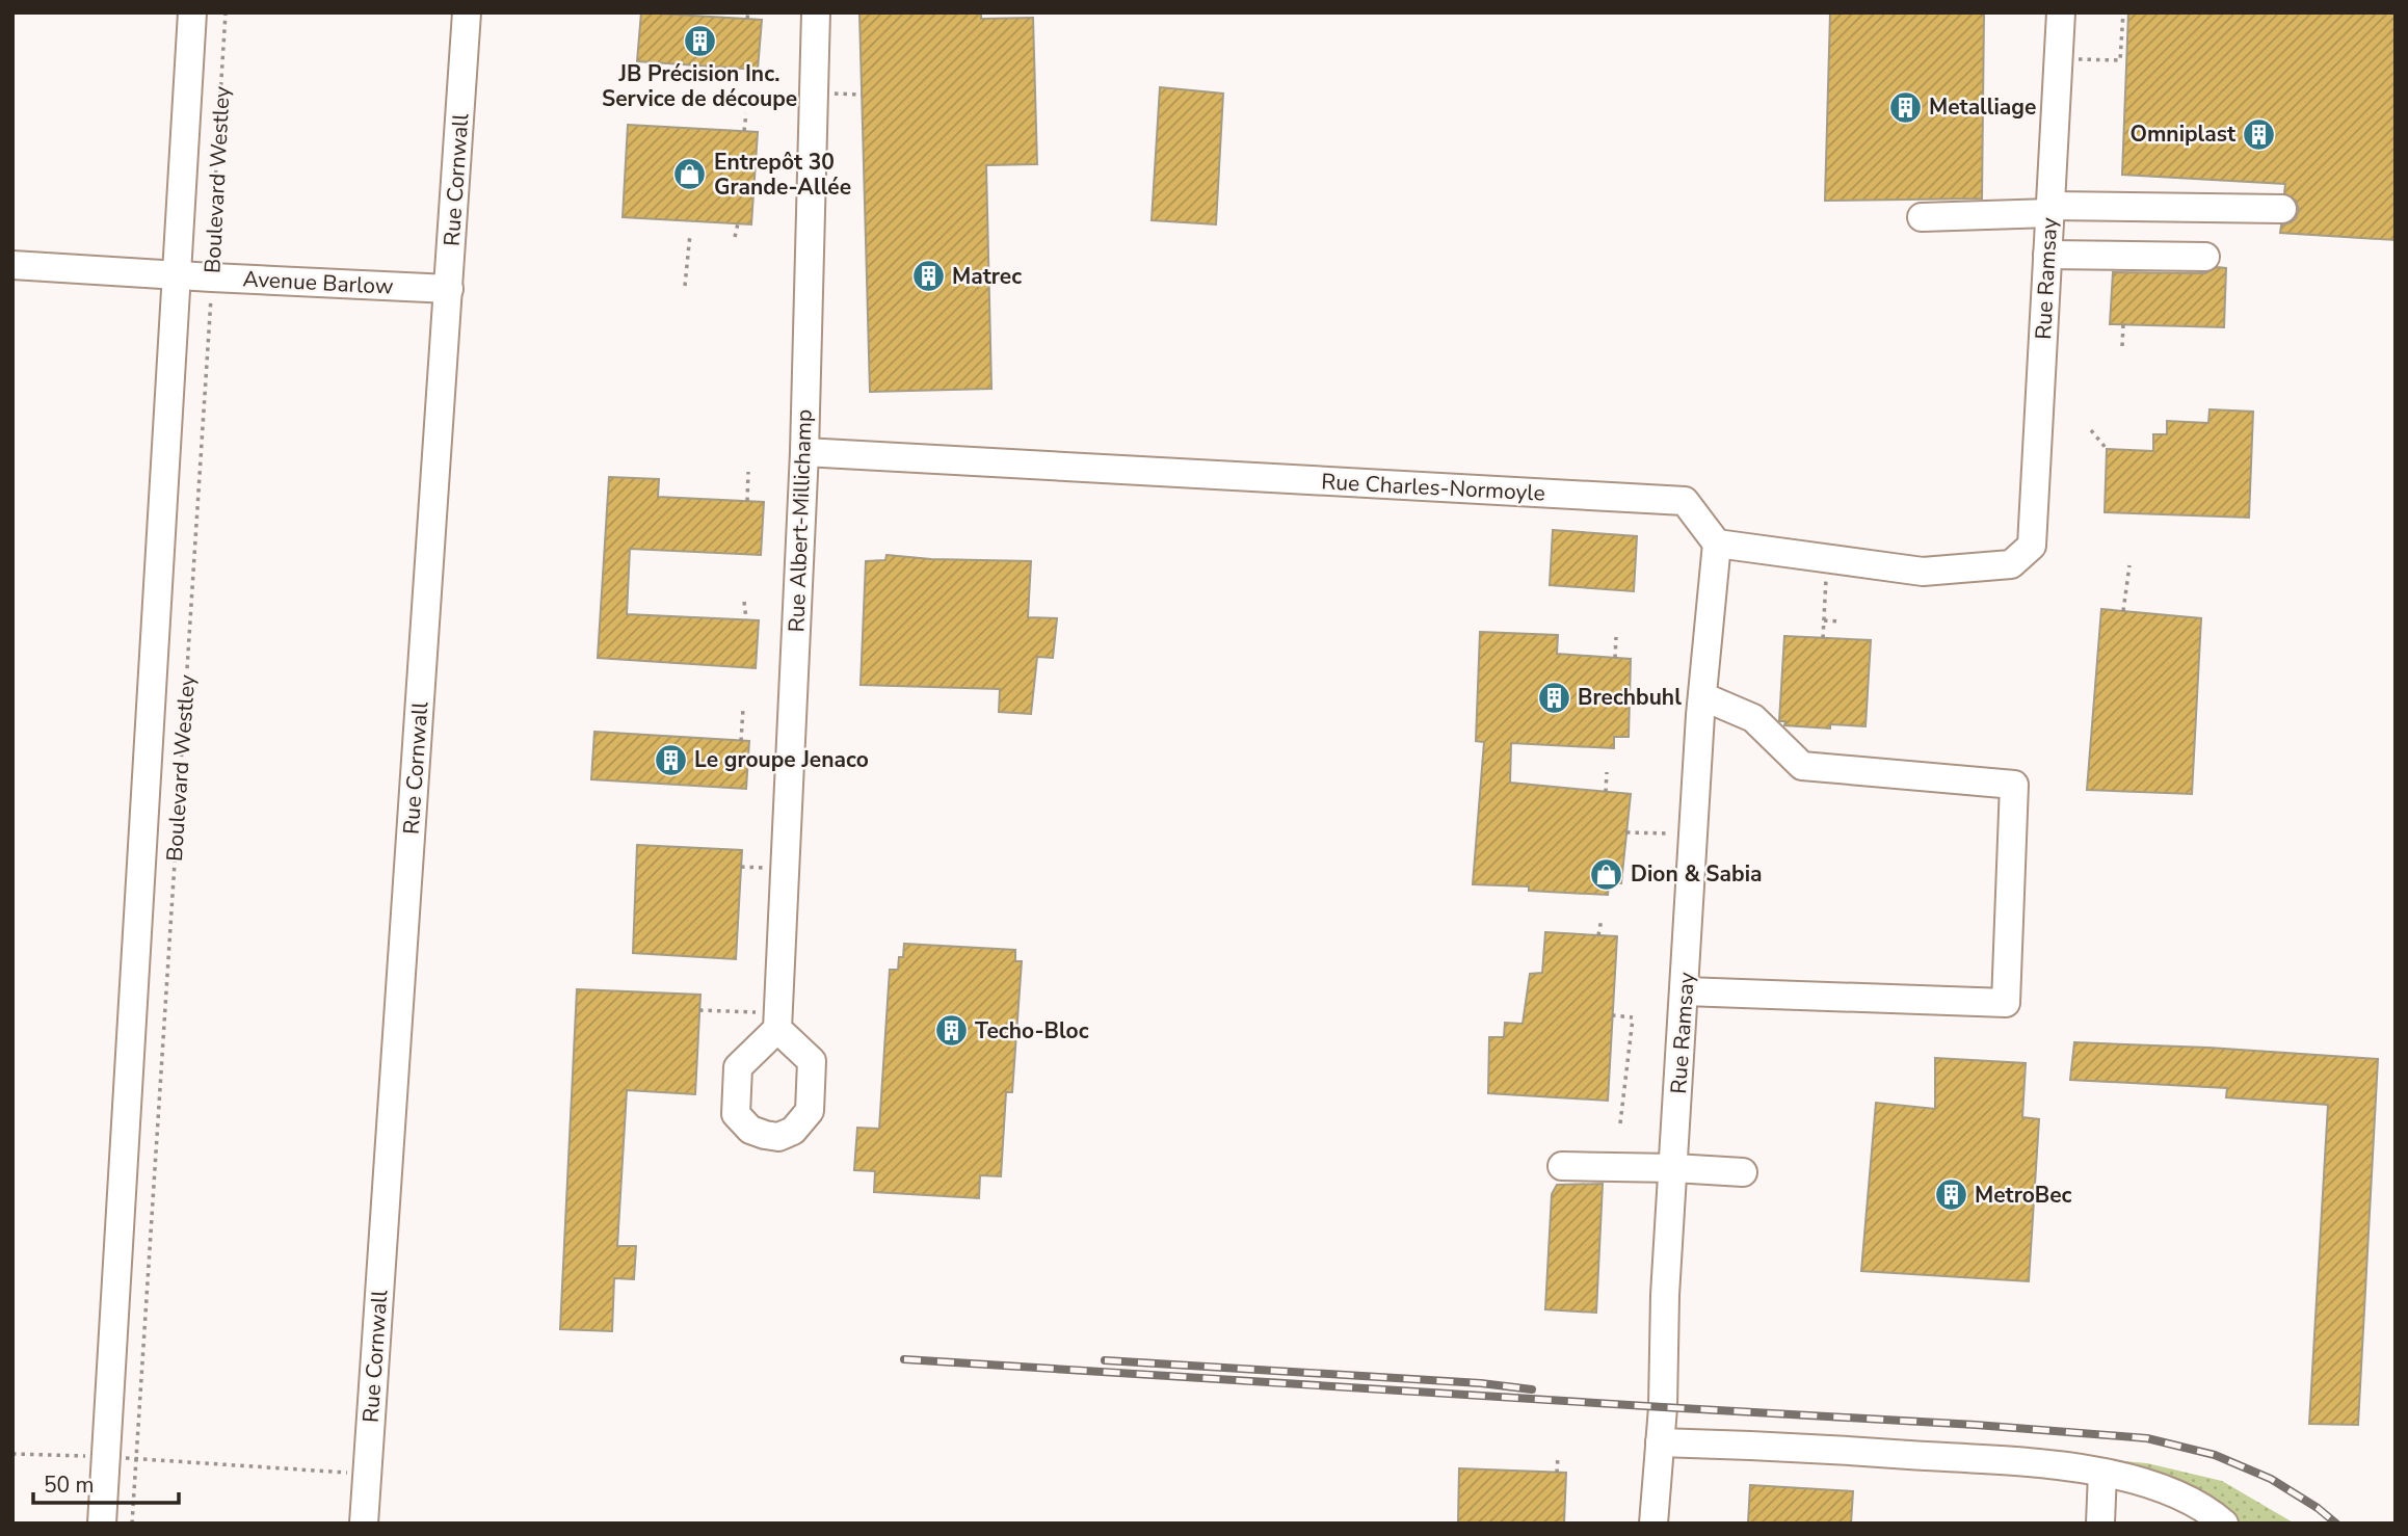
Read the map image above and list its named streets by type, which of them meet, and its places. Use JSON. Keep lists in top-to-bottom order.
{
  "streets": {
    "street": [
      "Boulevard Westley",
      "Rue Cornwall",
      "Rue Ramsay",
      "Avenue Barlow",
      "Rue Charles-Normoyle",
      "Rue Albert-Millichamp"
    ]
  },
  "crossings": [
    ["Boulevard Westley", "Avenue Barlow"],
    ["Rue Cornwall", "Avenue Barlow"],
    ["Rue Ramsay", "Rue Charles-Normoyle"],
    ["Rue Charles-Normoyle", "Rue Albert-Millichamp"]
  ],
  "places": {
    "building": [
      "JB Précision Inc. Service de découpe",
      "Metalliage",
      "Omniplast",
      "Matrec",
      "Brechbuhl",
      "Le groupe Jenaco",
      "Techo-Bloc",
      "MetroBec"
    ],
    "shop": ["Entrepôt 30 Grande-Allée", "Dion & Sabia"]
  },
  "scale_bar": "50 m"
}
